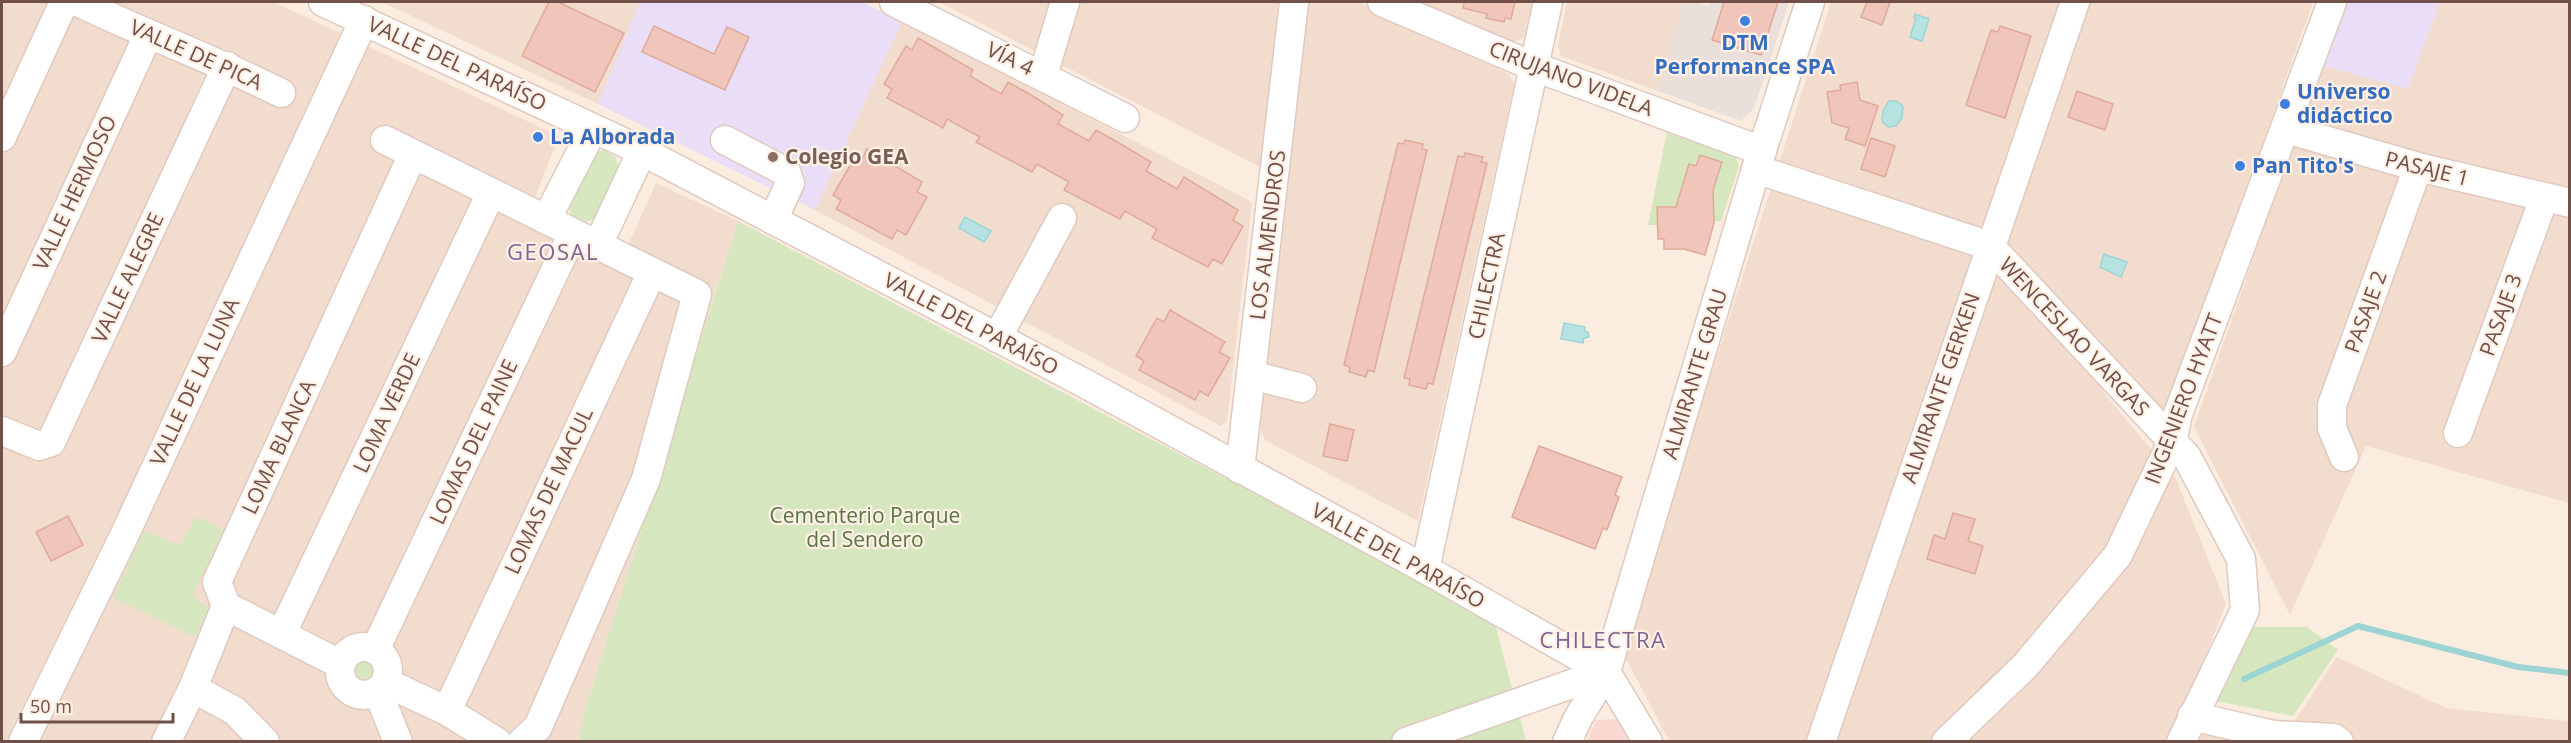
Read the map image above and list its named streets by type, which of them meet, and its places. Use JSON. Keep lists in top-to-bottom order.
{
  "streets": {
    "street": [
      "VALLE DE PICA",
      "VÍA 4",
      "VALLE DEL PARAÍSO",
      "CIRUJANO VIDELA",
      "PASAJE 1",
      "VALLE HERMOSO",
      "LOS ALMENDROS",
      "VALLE ALEGRE",
      "CHILECTRA",
      "PASAJE 2",
      "PASAJE 3",
      "WENCESLAO VARGAS",
      "ALMIRANTE GRAU",
      "VALLE DE LA LUNA",
      "ALMIRANTE GERKEN",
      "INGENIERO HYATT",
      "LOMA VERDE",
      "LOMAS DEL PAINE",
      "LOMA BLANCA",
      "LOMAS DE MACUL"
    ]
  },
  "crossings": [
    ["VALLE DE PICA", "VALLE HERMOSO"],
    ["VALLE DE PICA", "VALLE ALEGRE"],
    ["VALLE DEL PARAÍSO", "LOS ALMENDROS"],
    ["VALLE DEL PARAÍSO", "CHILECTRA"],
    ["VALLE DEL PARAÍSO", "ALMIRANTE GRAU"],
    ["VALLE DEL PARAÍSO", "VALLE DE LA LUNA"],
    ["VALLE DEL PARAÍSO", "LOMAS DEL PAINE"],
    ["CIRUJANO VIDELA", "CHILECTRA"],
    ["CIRUJANO VIDELA", "WENCESLAO VARGAS"],
    ["CIRUJANO VIDELA", "ALMIRANTE GRAU"],
    ["PASAJE 1", "PASAJE 2"],
    ["PASAJE 1", "PASAJE 3"],
    ["PASAJE 1", "INGENIERO HYATT"],
    ["WENCESLAO VARGAS", "ALMIRANTE GRAU"],
    ["WENCESLAO VARGAS", "ALMIRANTE GERKEN"],
    ["WENCESLAO VARGAS", "INGENIERO HYATT"]
  ],
  "districts": ["GEOSAL", "CHILECTRA"],
  "parks": ["Cementerio Parque del Sendero"],
  "places": [
    "DTM Performance SPA",
    "Universo didáctico",
    "La Alborada",
    "Colegio GEA",
    "Pan Tito's"
  ],
  "scale_bar": "50 m"
}
